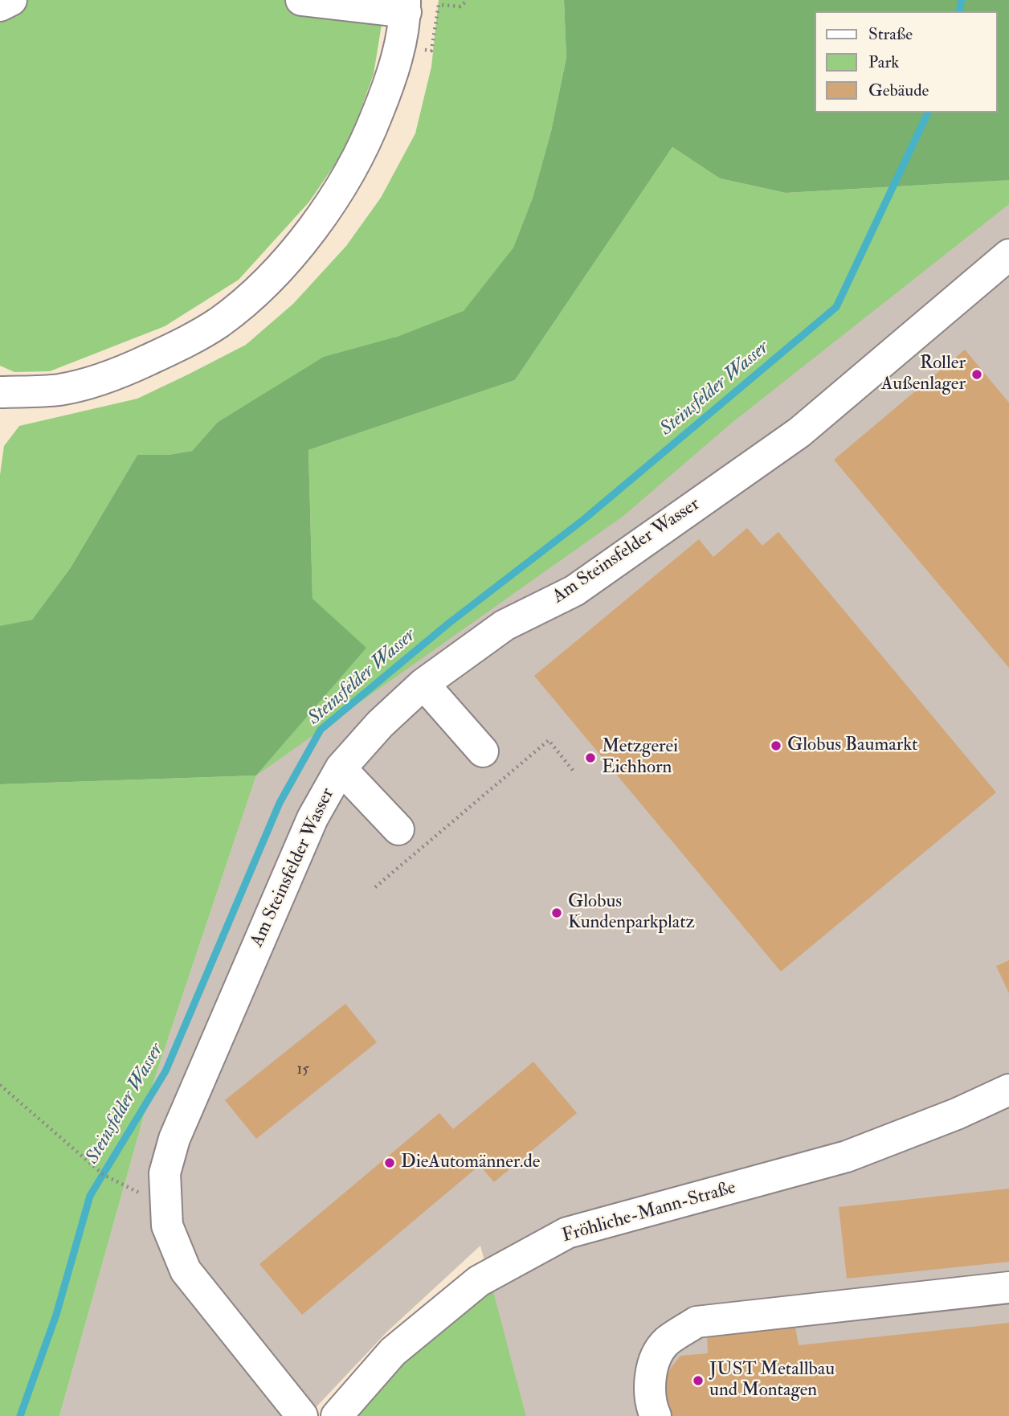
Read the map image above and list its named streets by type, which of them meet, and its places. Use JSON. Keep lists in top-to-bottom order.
{
  "streets": {
    "street": ["Am Steinsfelder Wasser", "Fröhliche-Mann-Straße"]
  },
  "water": ["Steinsfelder Wasser"],
  "places": [
    "Roller Außenlager",
    "Globus Baumarkt",
    "Metzgerei Eichhorn",
    "Globus Kundenparkplatz",
    "DieAutomänner.de",
    "JUST Metallbau und Montagen"
  ],
  "house_numbers": ["15"],
  "legend": ["Straße", "Park", "Gebäude"]
}
